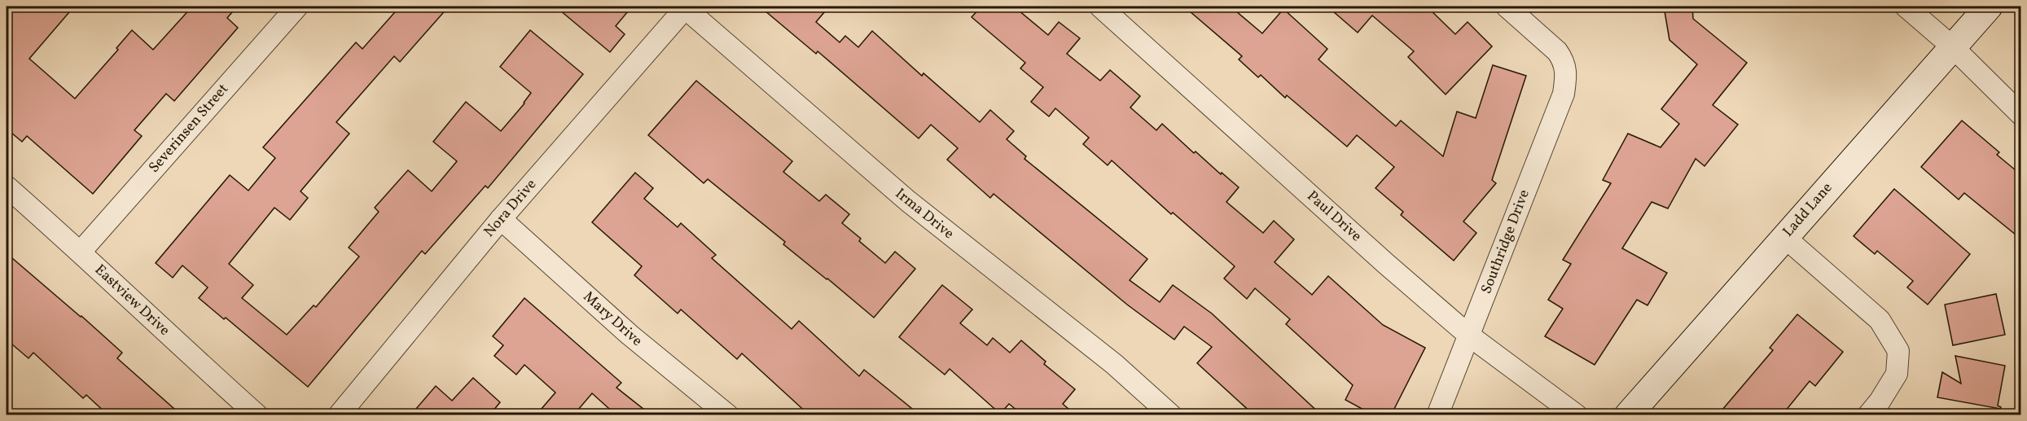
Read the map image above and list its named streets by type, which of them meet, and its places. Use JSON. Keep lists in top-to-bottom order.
{
  "streets": {
    "street": [
      "Severinsen Street",
      "Nora Drive",
      "Ladd Lane",
      "Irma Drive",
      "Paul Drive",
      "Southridge Drive",
      "Eastview Drive",
      "Mary Drive"
    ]
  },
  "crossings": [
    ["Severinsen Street", "Eastview Drive"],
    ["Nora Drive", "Irma Drive"],
    ["Nora Drive", "Mary Drive"],
    ["Paul Drive", "Southridge Drive"]
  ]
}
